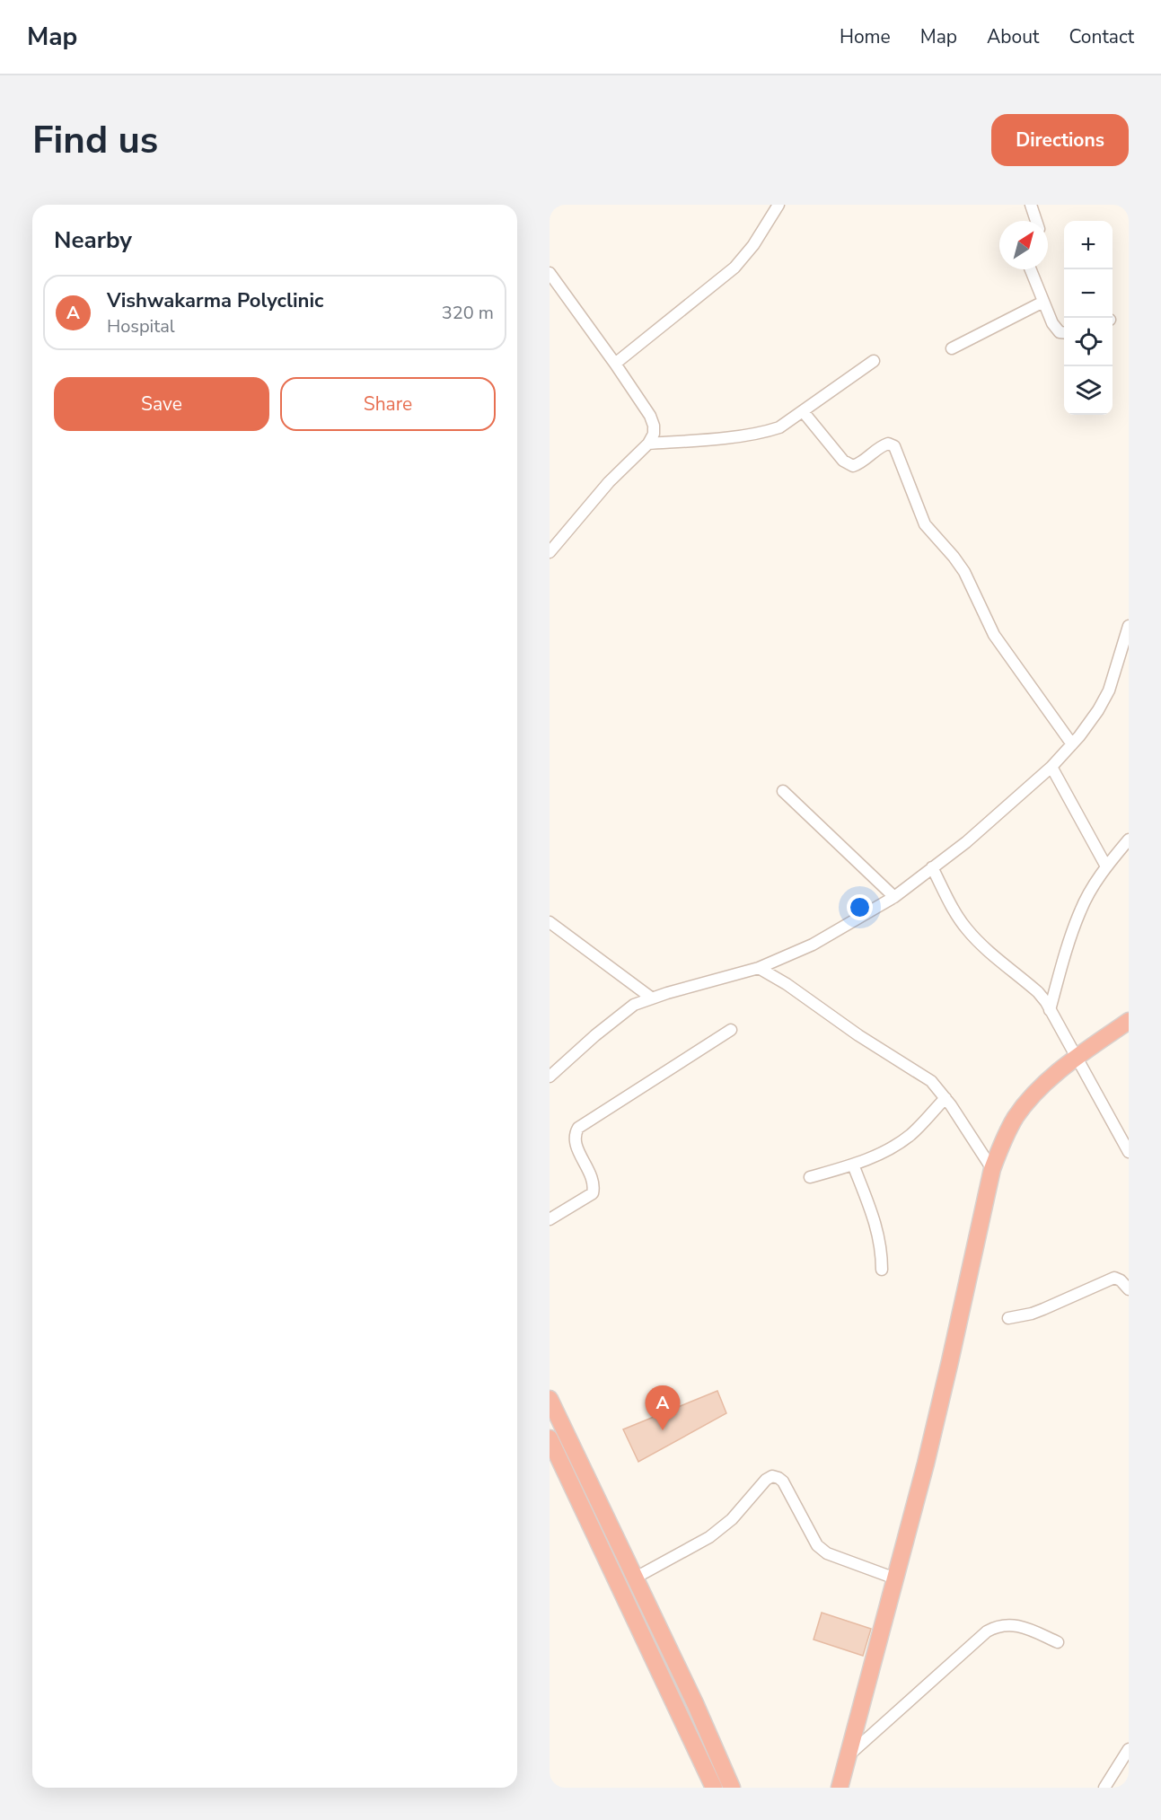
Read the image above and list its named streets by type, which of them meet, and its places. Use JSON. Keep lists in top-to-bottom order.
{
  "north": "top right",
  "page": {
    "header": "Map",
    "nav": [
      "Home",
      "Map",
      "About",
      "Contact"
    ],
    "buttons": [
      "Directions",
      ["Save", "Share"]
    ],
    "title": "Find us",
    "heading": "Nearby",
    "map_buttons": ["+", "−"],
    "list": [
      {
        "mark": "A",
        "name": "Vishwakarma Polyclinic",
        "note": "Hospital",
        "value": "320 m"
      }
    ],
    "pins": "A"
  }
}
